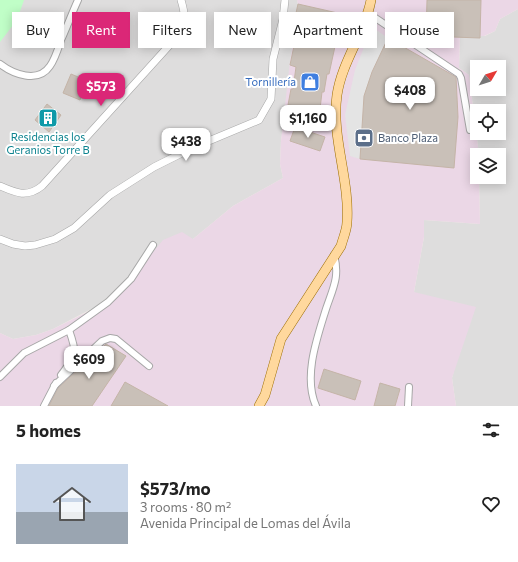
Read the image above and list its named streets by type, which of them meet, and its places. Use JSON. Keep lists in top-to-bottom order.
{
  "places": {
    "shop": ["Tornillería"],
    "building": ["Residencias los Geranios Torre B"],
    "bank": ["Banco Plaza"]
  },
  "north": "top right",
  "page": {
    "chip": [
      "Buy",
      "Rent",
      "Filters",
      "New",
      "Apartment",
      "House"
    ],
    "price": [
      "$573",
      "$408",
      "$1,160",
      "$438",
      "$609"
    ],
    "heading": "5 homes",
    "list": [
      {
        "name": "$573/mo",
        "note": "3 rooms · 80 m² · Avenida Principal de Lomas del Ávila"
      }
    ]
  }
}
